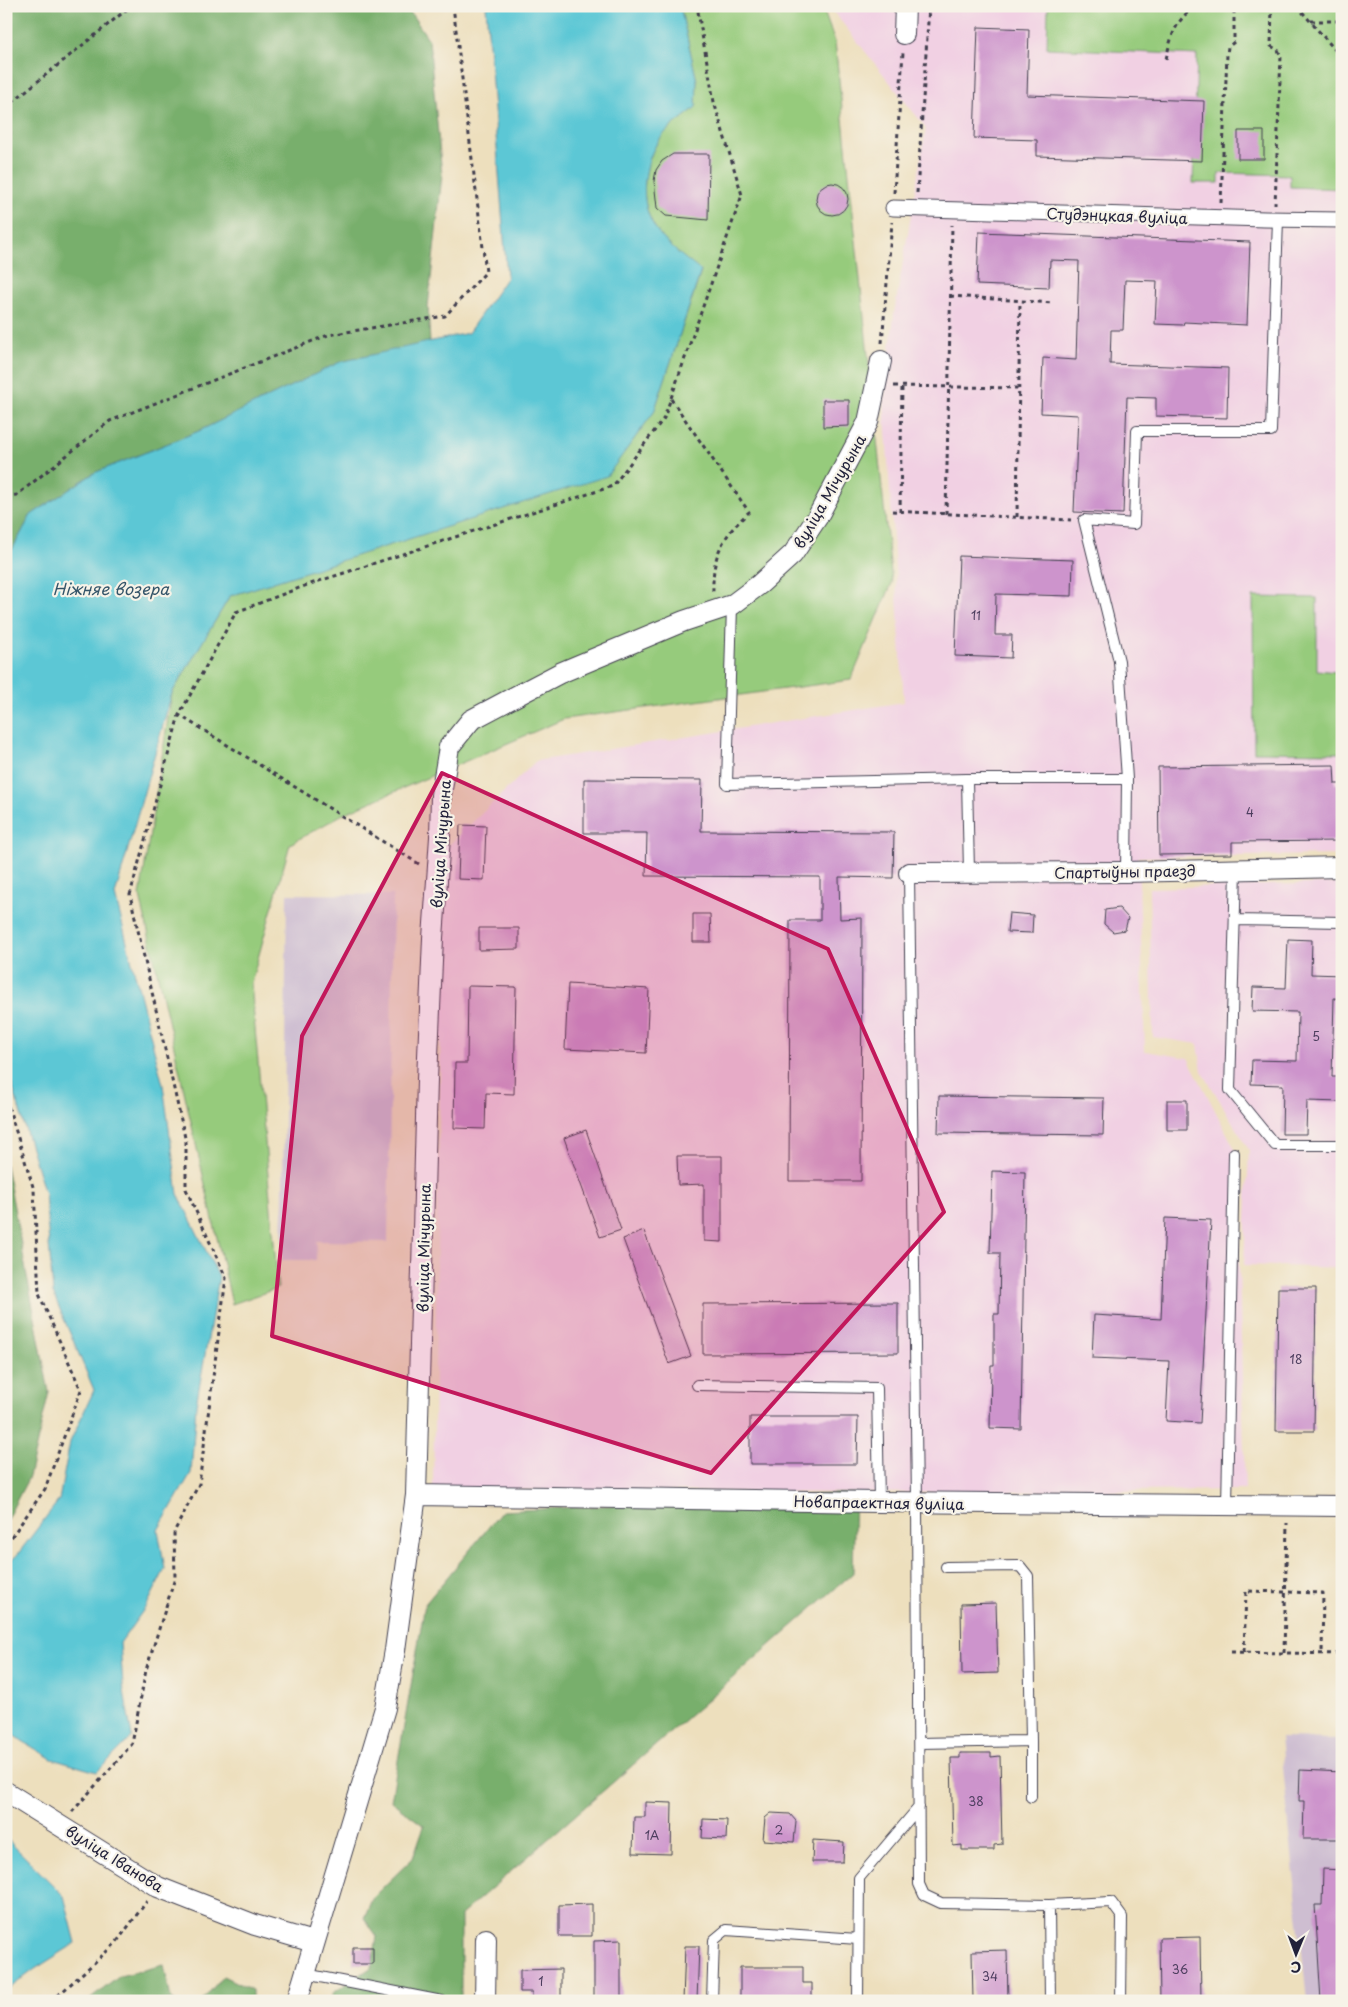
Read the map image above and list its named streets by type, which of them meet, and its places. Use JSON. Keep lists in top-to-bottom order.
{
  "streets": {
    "street": [
      "Студэнцкая вуліца",
      "вуліца Мічурына",
      "Спартыўны праезд",
      "Новапраектная вуліца",
      "вуліца Іванова"
    ]
  },
  "crossings": [
    ["вуліца Мічурына", "Новапраектная вуліца"],
    ["вуліца Мічурына", "вуліца Іванова"]
  ],
  "water": ["Ніжняе возера"],
  "house_numbers": [
    "11",
    "4",
    "5",
    "18",
    "38",
    "2",
    "1А",
    "36",
    "34",
    "1"
  ],
  "north": "bottom"
}
